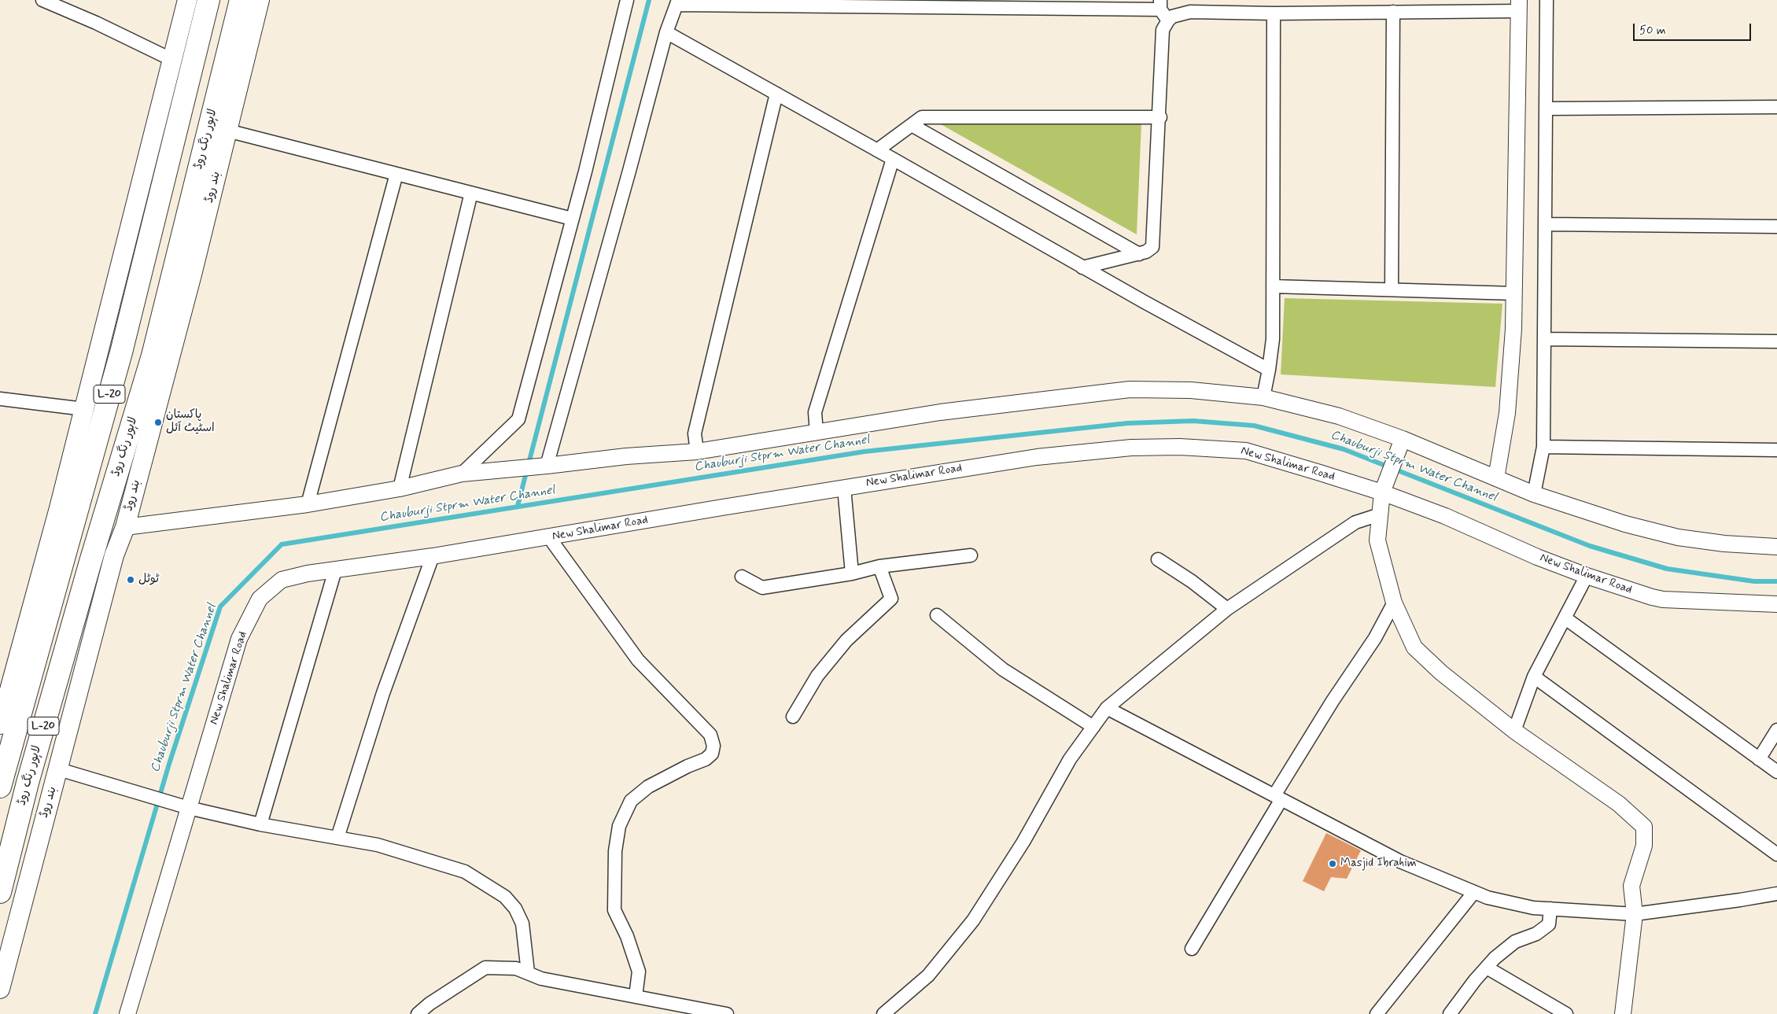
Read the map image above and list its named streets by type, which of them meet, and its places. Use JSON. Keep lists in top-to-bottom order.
{
  "streets": {
    "highway": ["لاہور رنگ روڈ", "L-20"],
    "main road": ["بند روڈ"],
    "street": ["New Shalimar Road"]
  },
  "water": ["Chauburji Stprm Water Channel"],
  "places": ["پاکستان اسٹیٹ آئل", "ٹوٹل", "Masjid Ibrahim"],
  "scale_bar": "50 m"
}
